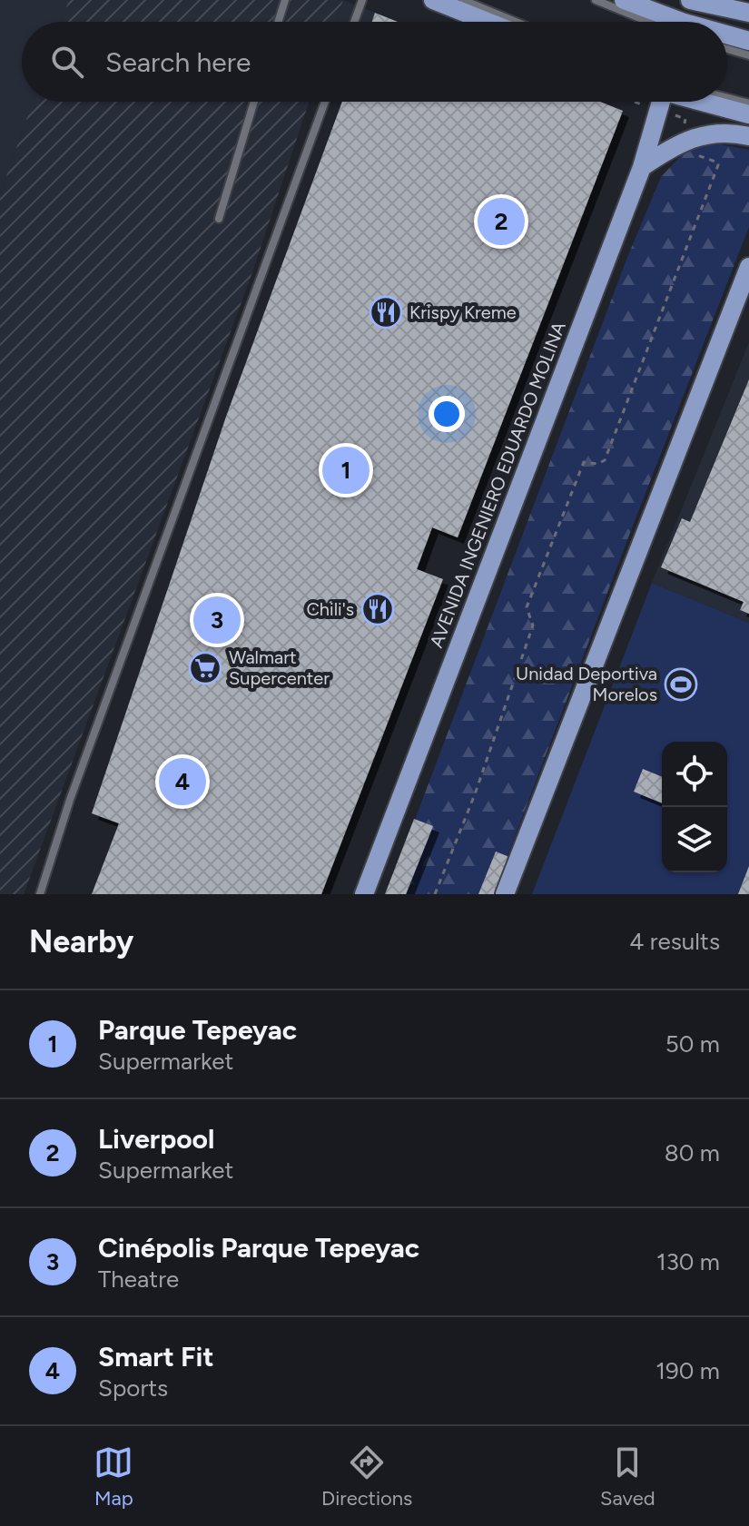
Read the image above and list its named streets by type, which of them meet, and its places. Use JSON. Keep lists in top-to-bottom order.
{
  "streets": {
    "main road": ["AVENIDA INGENIERO EDUARDO MOLINA"]
  },
  "places": {
    "restaurant": ["Krispy Kreme", "Chili's"],
    "supermarket": ["Walmart Supercenter"],
    "sports": ["Unidad Deportiva Morelos"]
  },
  "page": {
    "search": "Search here",
    "pins": [
      "2",
      "1",
      "3",
      "4"
    ],
    "heading": ["Nearby", "4 results"],
    "list": [
      {
        "mark": "1",
        "name": "Parque Tepeyac",
        "note": "Supermarket",
        "value": "50 m"
      },
      {
        "mark": "2",
        "name": "Liverpool",
        "note": "Supermarket",
        "value": "80 m"
      },
      {
        "mark": "3",
        "name": "Cinépolis Parque Tepeyac",
        "note": "Theatre",
        "value": "130 m"
      },
      {
        "mark": "4",
        "name": "Smart Fit",
        "note": "Sports",
        "value": "190 m"
      }
    ],
    "nav": ["Map", "Directions", "Saved"]
  }
}
